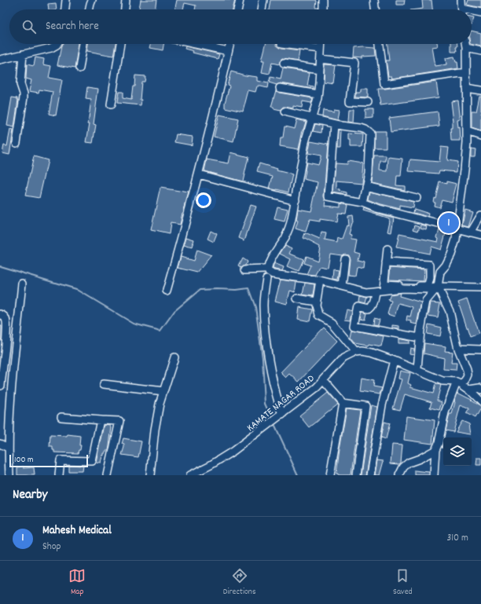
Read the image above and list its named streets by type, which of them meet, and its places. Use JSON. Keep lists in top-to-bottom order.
{
  "streets": {
    "street": ["KAMATE NAGAR ROAD"]
  },
  "scale_bar": "100 m",
  "page": {
    "search": "Search here",
    "pins": "1",
    "scale": "100 m",
    "heading": "Nearby",
    "list": [
      {
        "mark": "1",
        "name": "Mahesh Medical",
        "note": "Shop",
        "value": "310 m"
      }
    ],
    "nav": ["Map", "Directions", "Saved"]
  }
}
